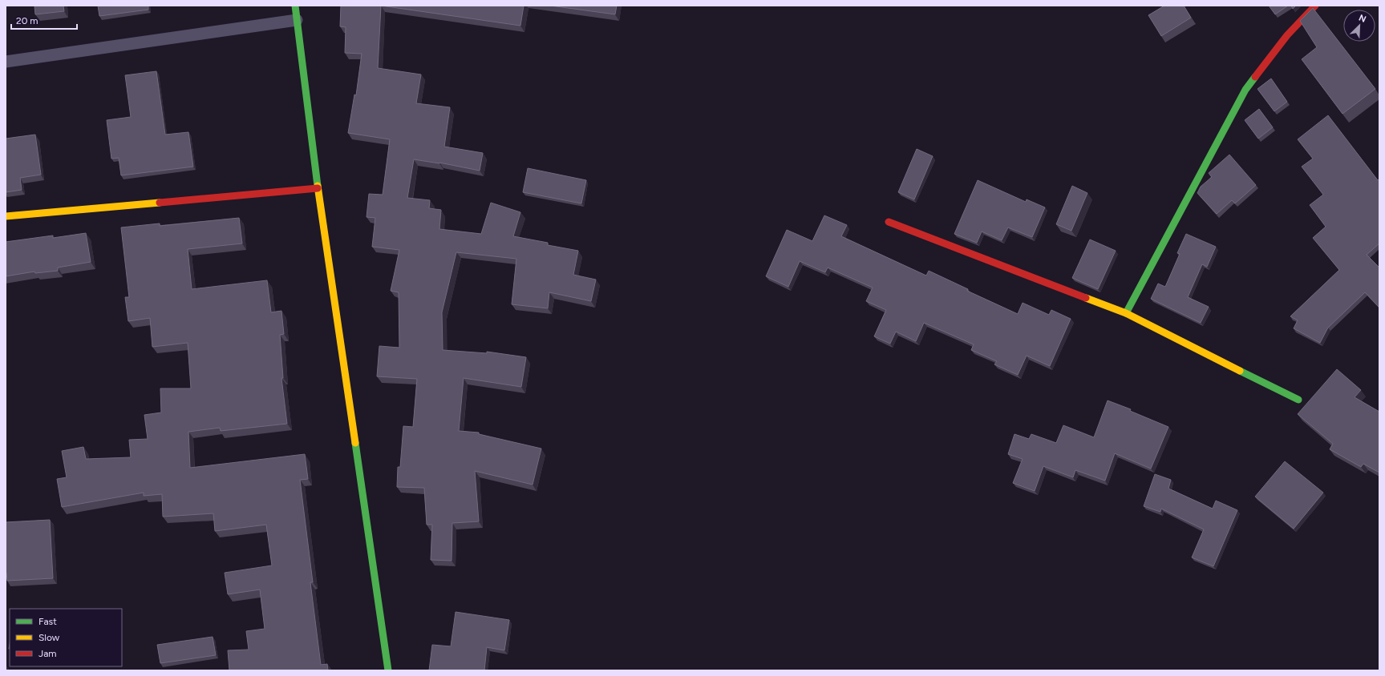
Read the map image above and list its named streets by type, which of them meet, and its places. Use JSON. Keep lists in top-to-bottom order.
{
  "legend": ["Fast", "Slow", "Jam"],
  "scale_bar": "20 m",
  "north": "top right"
}
